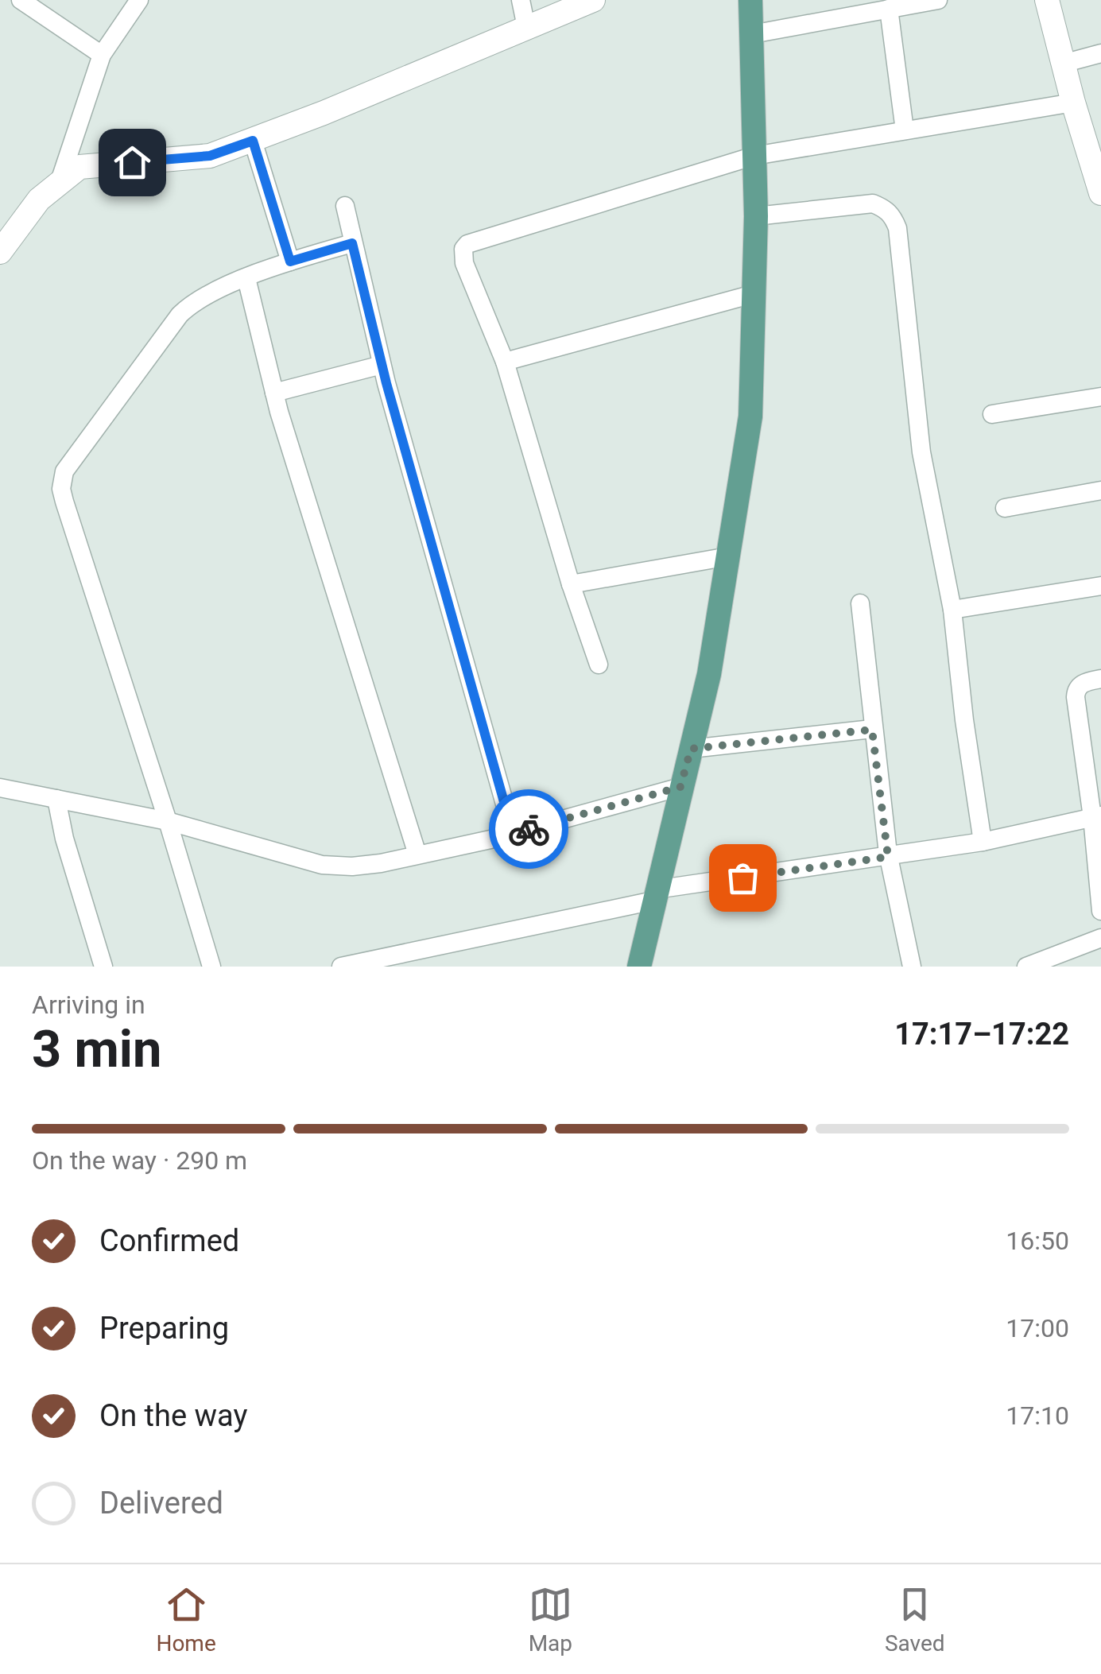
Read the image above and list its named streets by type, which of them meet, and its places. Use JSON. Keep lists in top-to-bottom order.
{
  "page": {
    "heading": ["3 min", "Arriving in", "17:17–17:22"],
    "bar": "On the way · 290 m",
    "list": [
      ["Confirmed", "16:50"],
      ["Preparing", "17:00"],
      ["On the way", "17:10"],
      "Delivered"
    ],
    "tabs": ["Home", "Map", "Saved"]
  }
}
